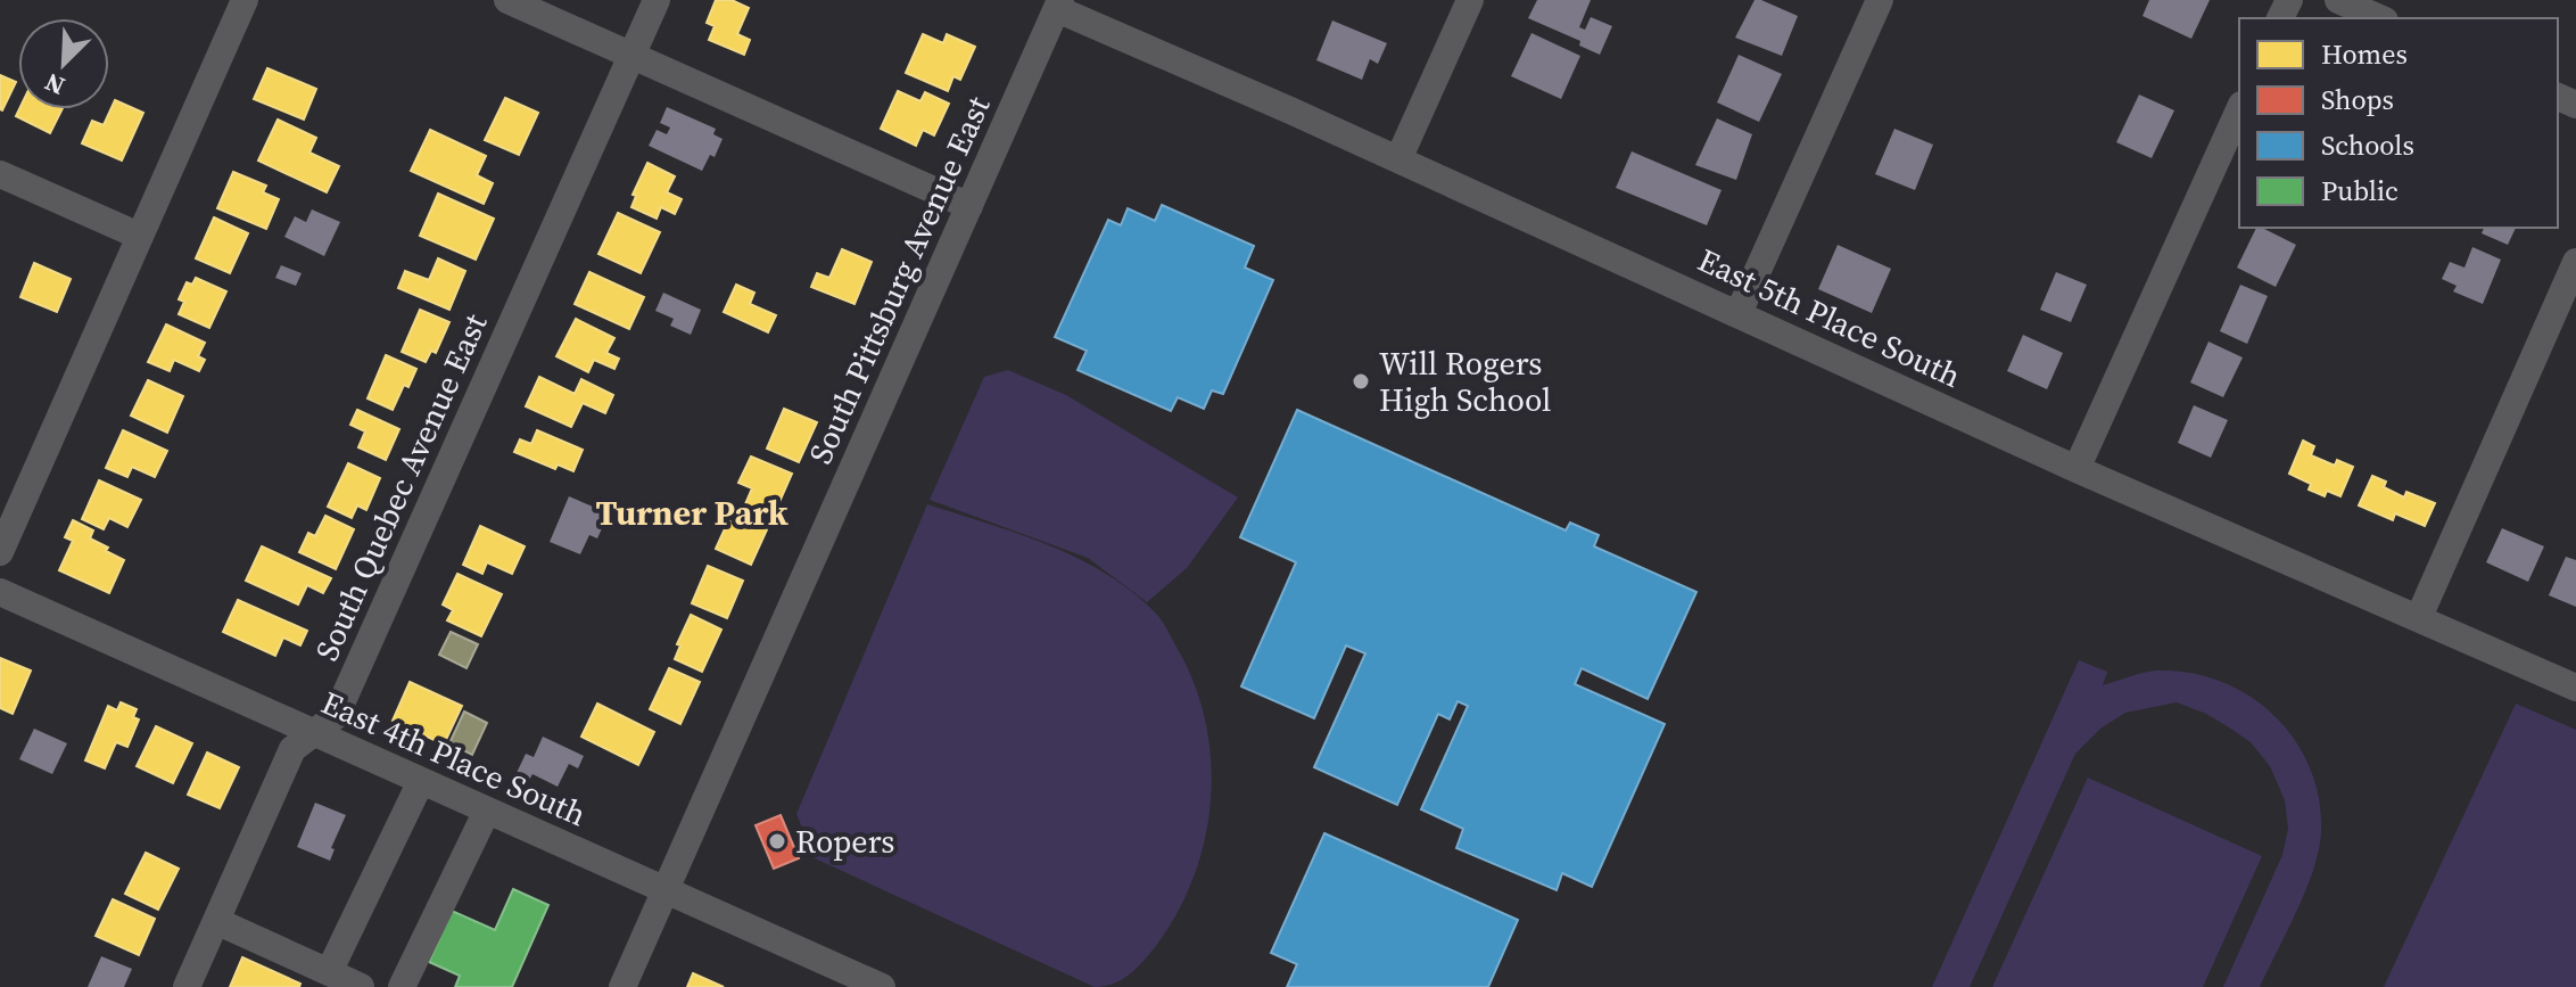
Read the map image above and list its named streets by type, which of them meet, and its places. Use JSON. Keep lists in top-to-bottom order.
{
  "streets": {
    "street": [
      "South Pittsburg Avenue East",
      "East 5th Place South",
      "South Quebec Avenue East",
      "East 4th Place South"
    ]
  },
  "crossings": [
    ["South Pittsburg Avenue East", "East 5th Place South"],
    ["South Pittsburg Avenue East", "East 4th Place South"],
    ["South Quebec Avenue East", "East 4th Place South"]
  ],
  "districts": ["Turner Park"],
  "places": ["Will Rogers High School", "Ropers"],
  "legend": [
    "Homes",
    "Shops",
    "Schools",
    "Public"
  ],
  "north": "bottom left"
}
